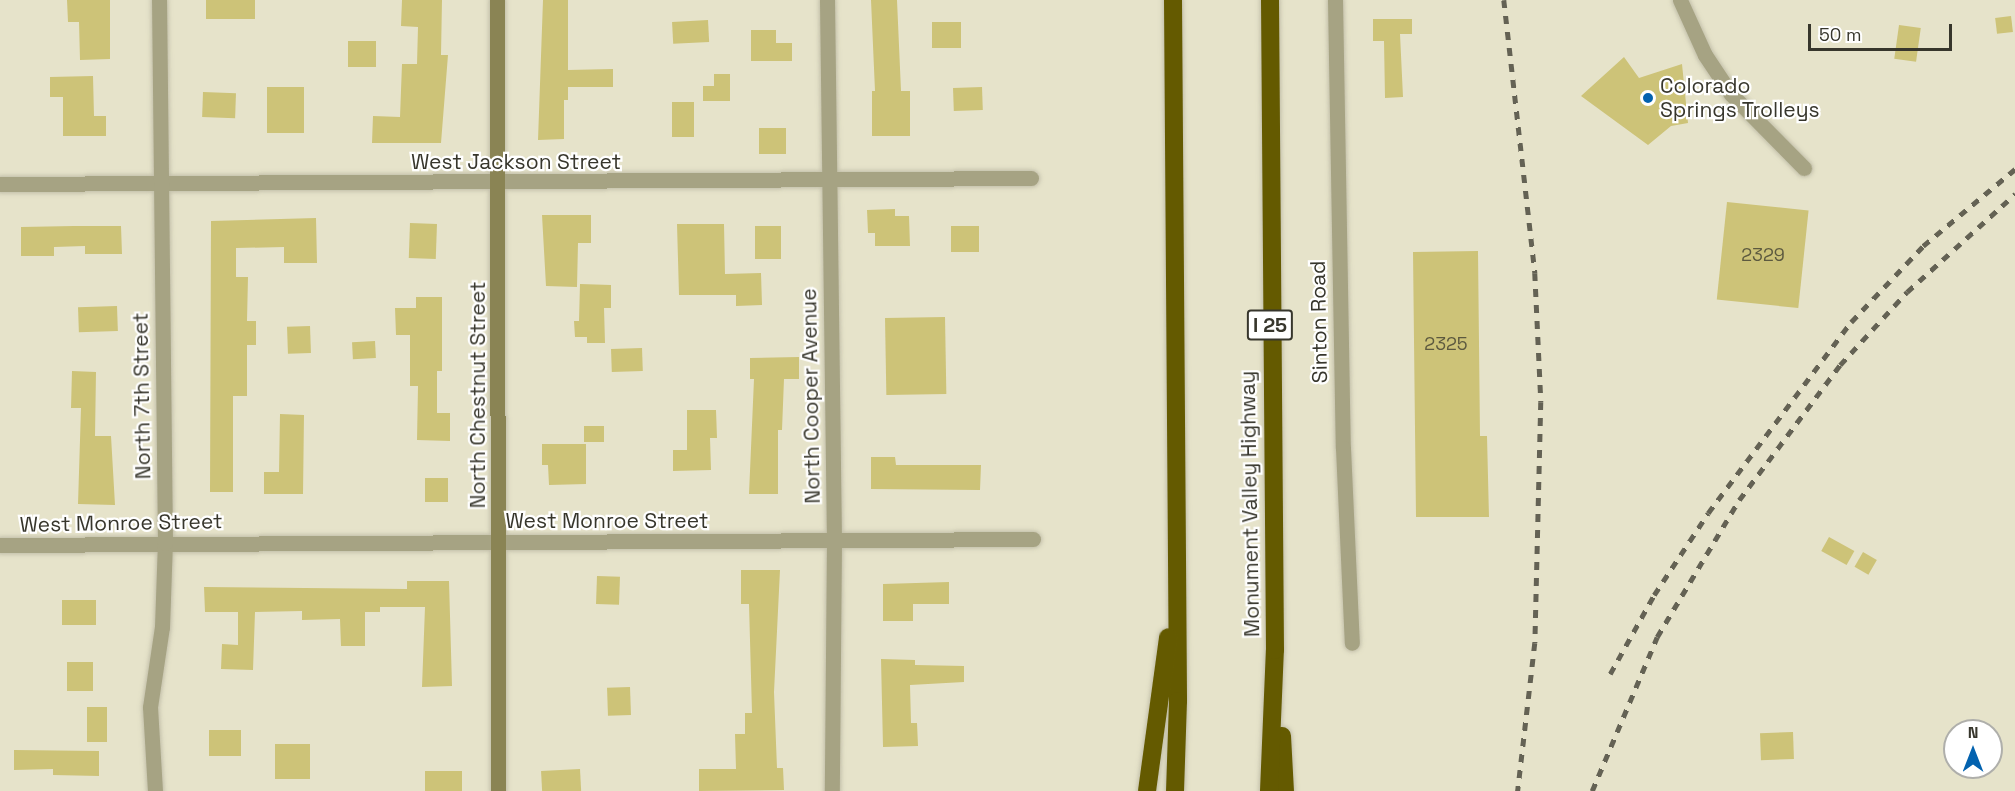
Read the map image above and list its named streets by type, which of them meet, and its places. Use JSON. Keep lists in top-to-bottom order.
{
  "streets": {
    "highway": ["I 25", "Monument Valley Highway"],
    "main road": ["North Chestnut Street"],
    "street": [
      "West Jackson Street",
      "Sinton Road",
      "North 7th Street",
      "North Cooper Avenue",
      "West Monroe Street"
    ]
  },
  "crossings": [
    ["West Jackson Street", "North Chestnut Street"],
    ["West Jackson Street", "North 7th Street"],
    ["West Jackson Street", "North Cooper Avenue"],
    ["North Chestnut Street", "West Monroe Street"],
    ["North 7th Street", "West Monroe Street"],
    ["North Cooper Avenue", "West Monroe Street"]
  ],
  "places": ["Colorado Springs Trolleys"],
  "house_numbers": ["2329", "2325"],
  "scale_bar": "50 m",
  "north": "top"
}
